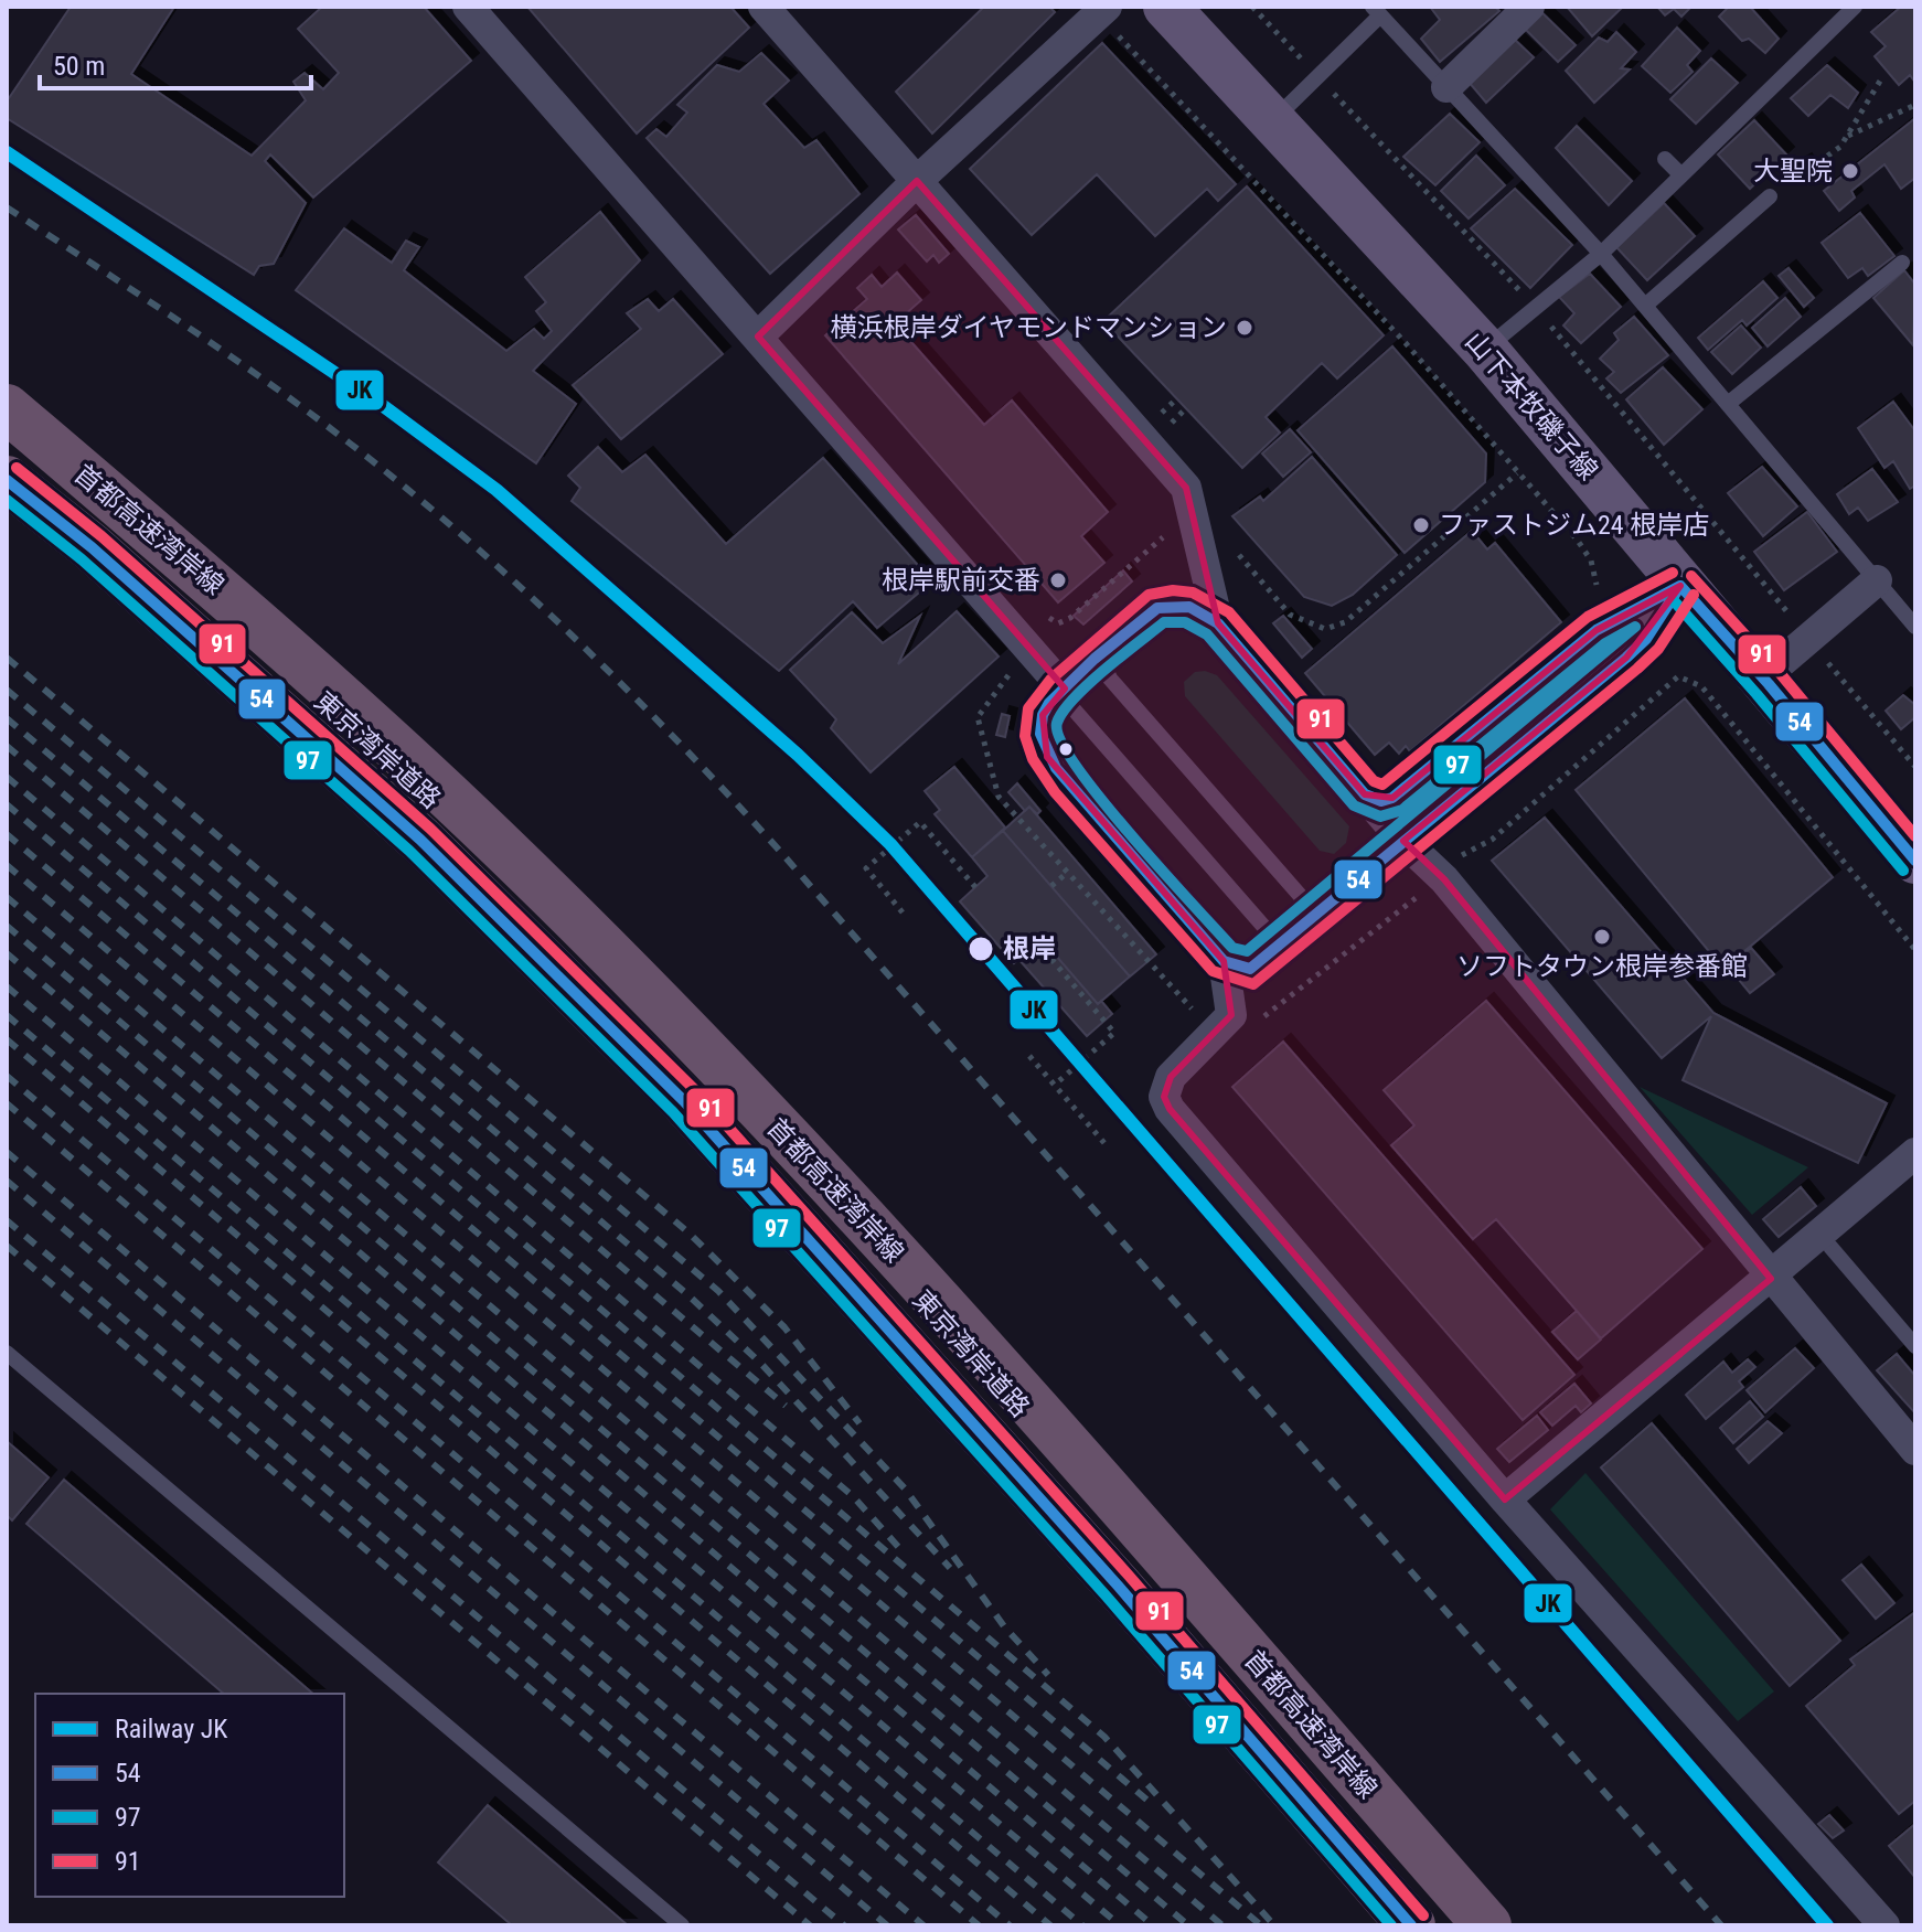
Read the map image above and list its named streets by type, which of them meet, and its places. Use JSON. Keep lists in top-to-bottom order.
{
  "streets": {
    "highway": ["首都高速湾岸線", "東京湾岸道路"],
    "main road": ["山下本牧磯子線"]
  },
  "places": [
    "大聖院",
    "横浜根岸ダイヤモンドマンション",
    "ファストジム24 根岸店",
    "根岸駅前交番",
    "ソフトタウン根岸参番館",
    "根岸"
  ],
  "lines": [
    "rail line JK",
    "transit line 91",
    "transit line 54",
    "transit line 97"
  ],
  "legend": [
    "Railway JK",
    "54",
    "97",
    "91"
  ],
  "scale_bar": "50 m"
}
